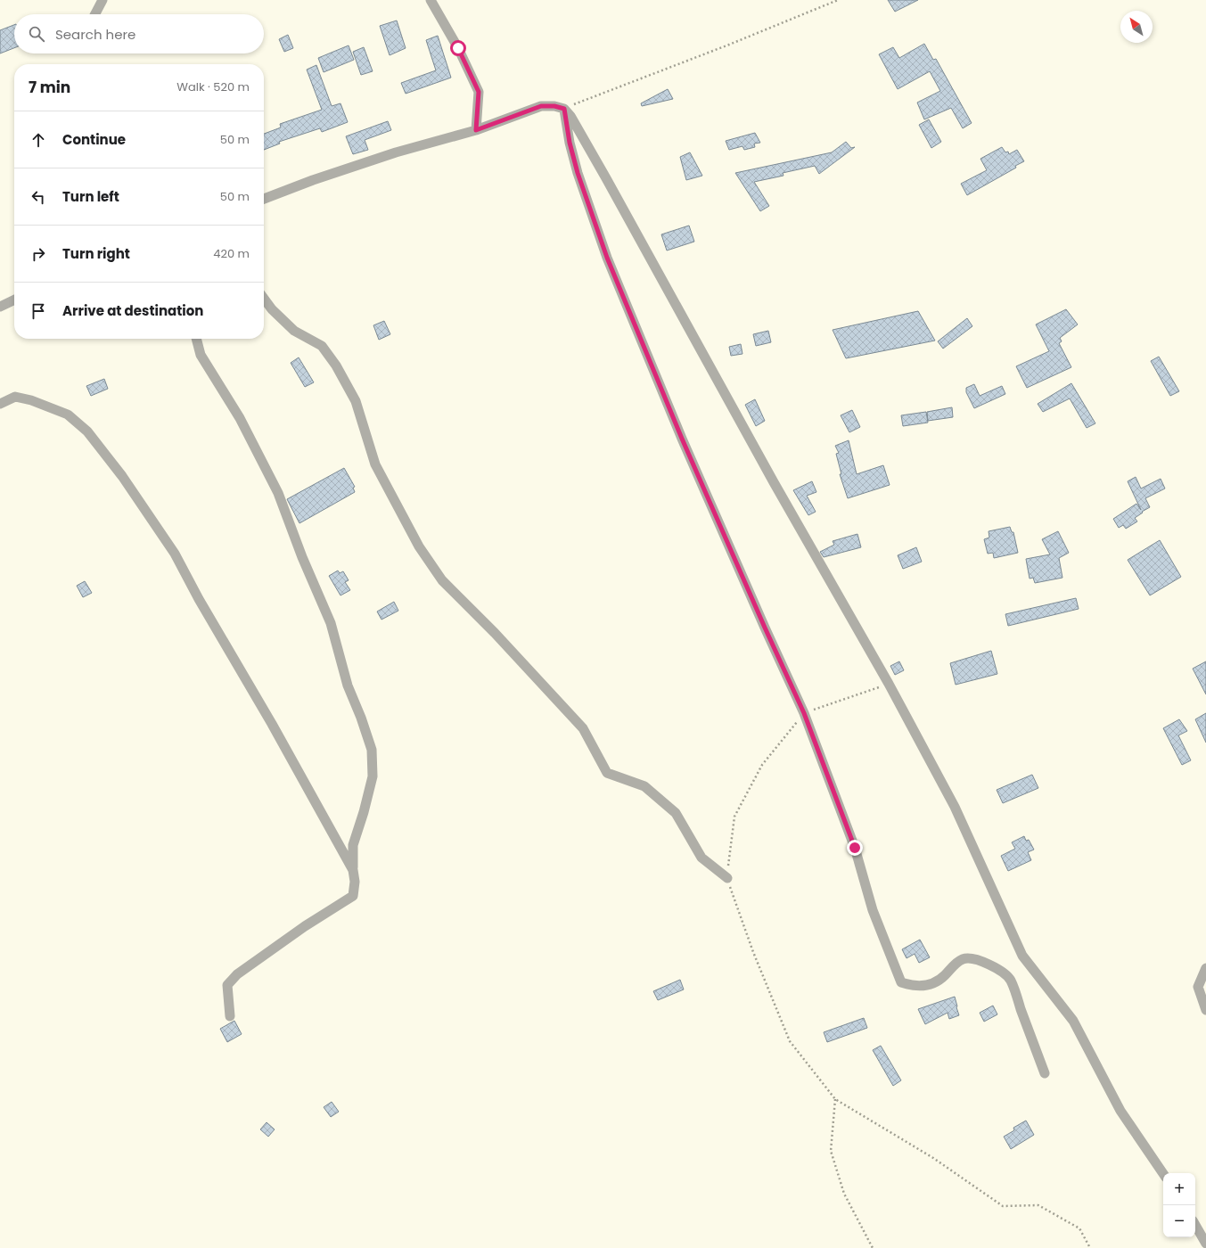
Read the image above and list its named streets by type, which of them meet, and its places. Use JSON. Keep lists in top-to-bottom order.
{
  "north": "top left",
  "page": {
    "search": "Search here",
    "heading": ["7 min", "Walk · 520 m"],
    "list": [
      ["Continue", "50 m"],
      ["Turn left", "50 m"],
      ["Turn right", "420 m"],
      "Arrive at destination"
    ],
    "map_buttons": ["+", "−"]
  }
}
